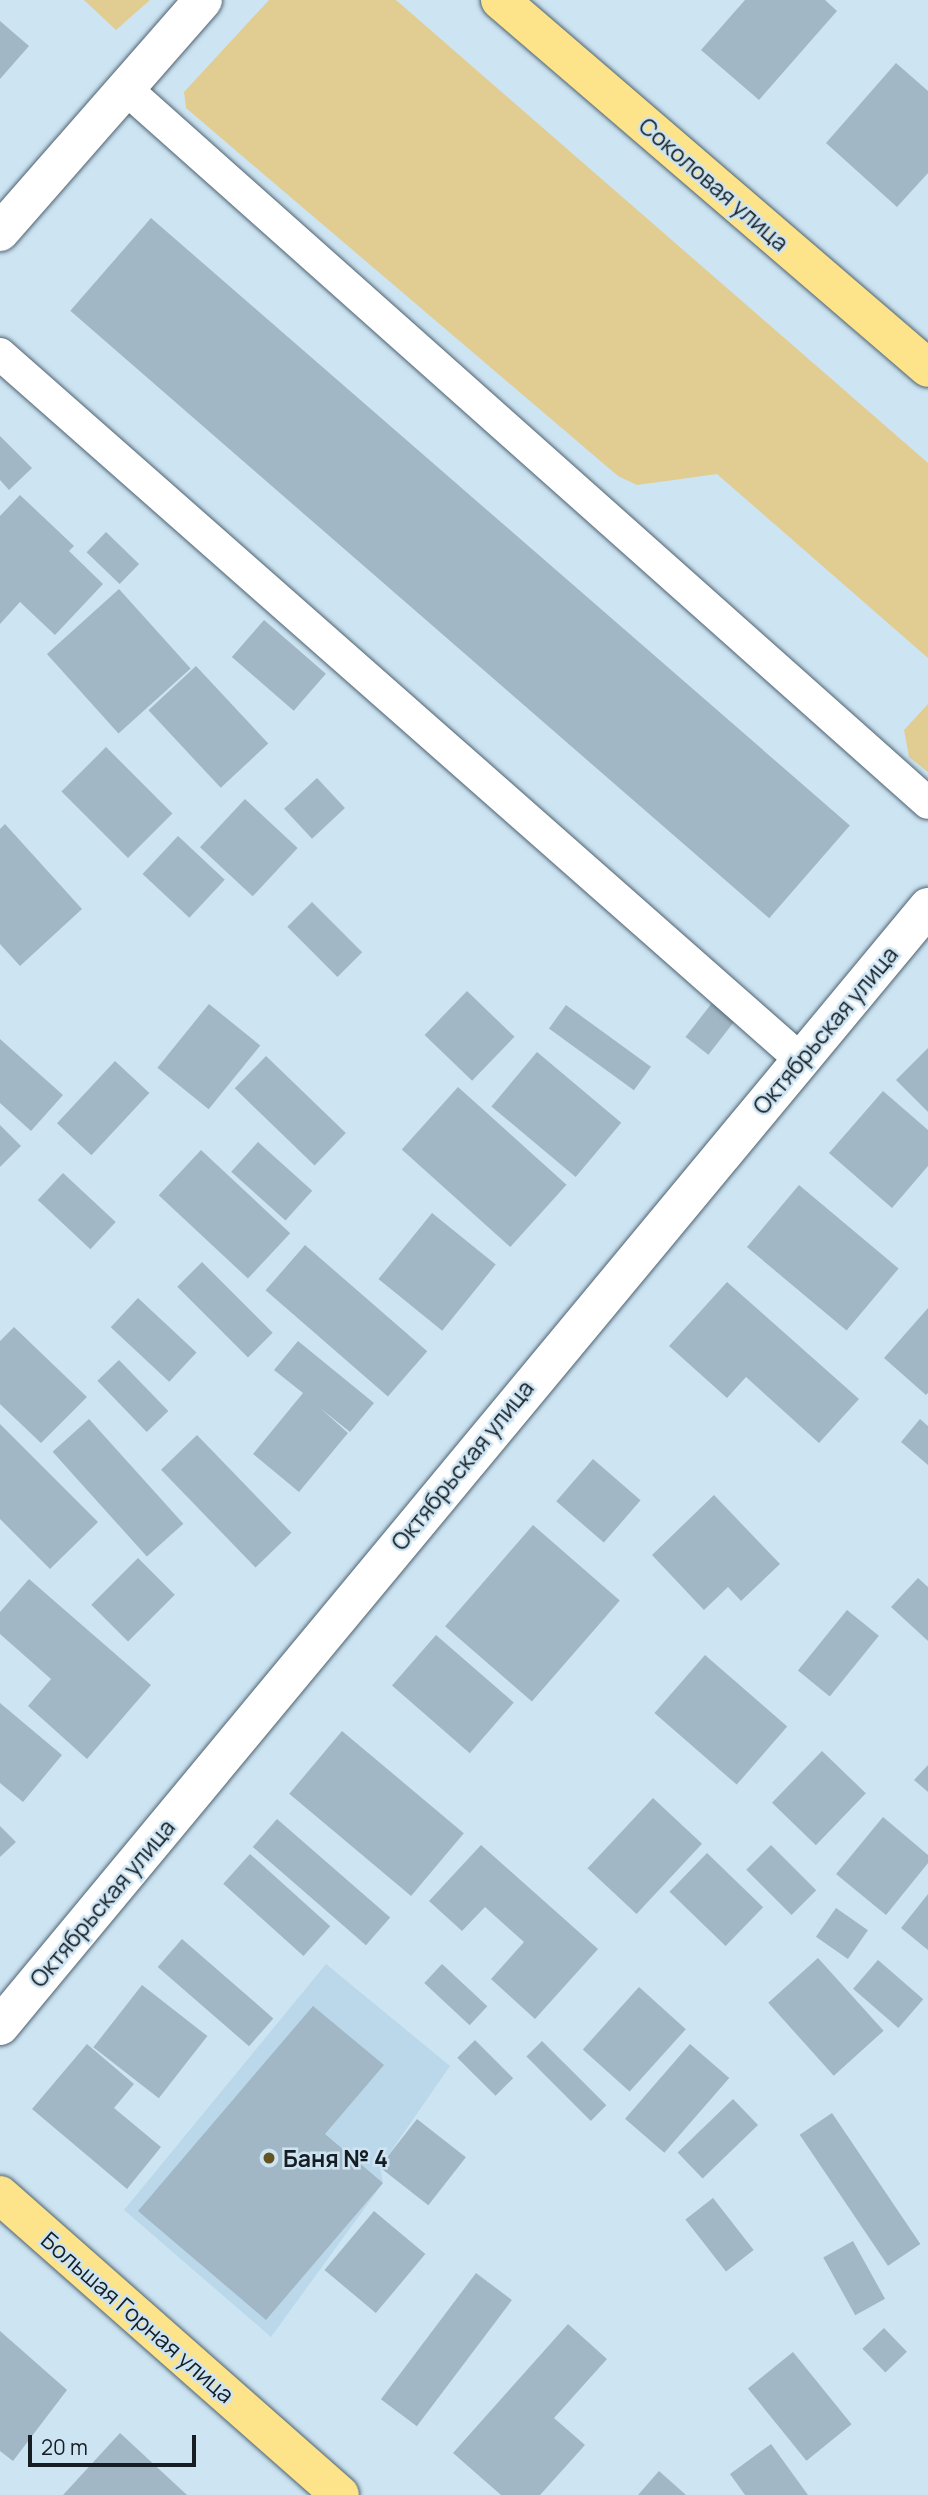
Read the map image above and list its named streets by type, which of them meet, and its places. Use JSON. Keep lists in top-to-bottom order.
{
  "streets": {
    "main road": ["Соколовая улица", "Большая Горная улица"],
    "street": ["Октябрьская улица"]
  },
  "places": ["Баня № 4"],
  "scale_bar": "20 m"
}
